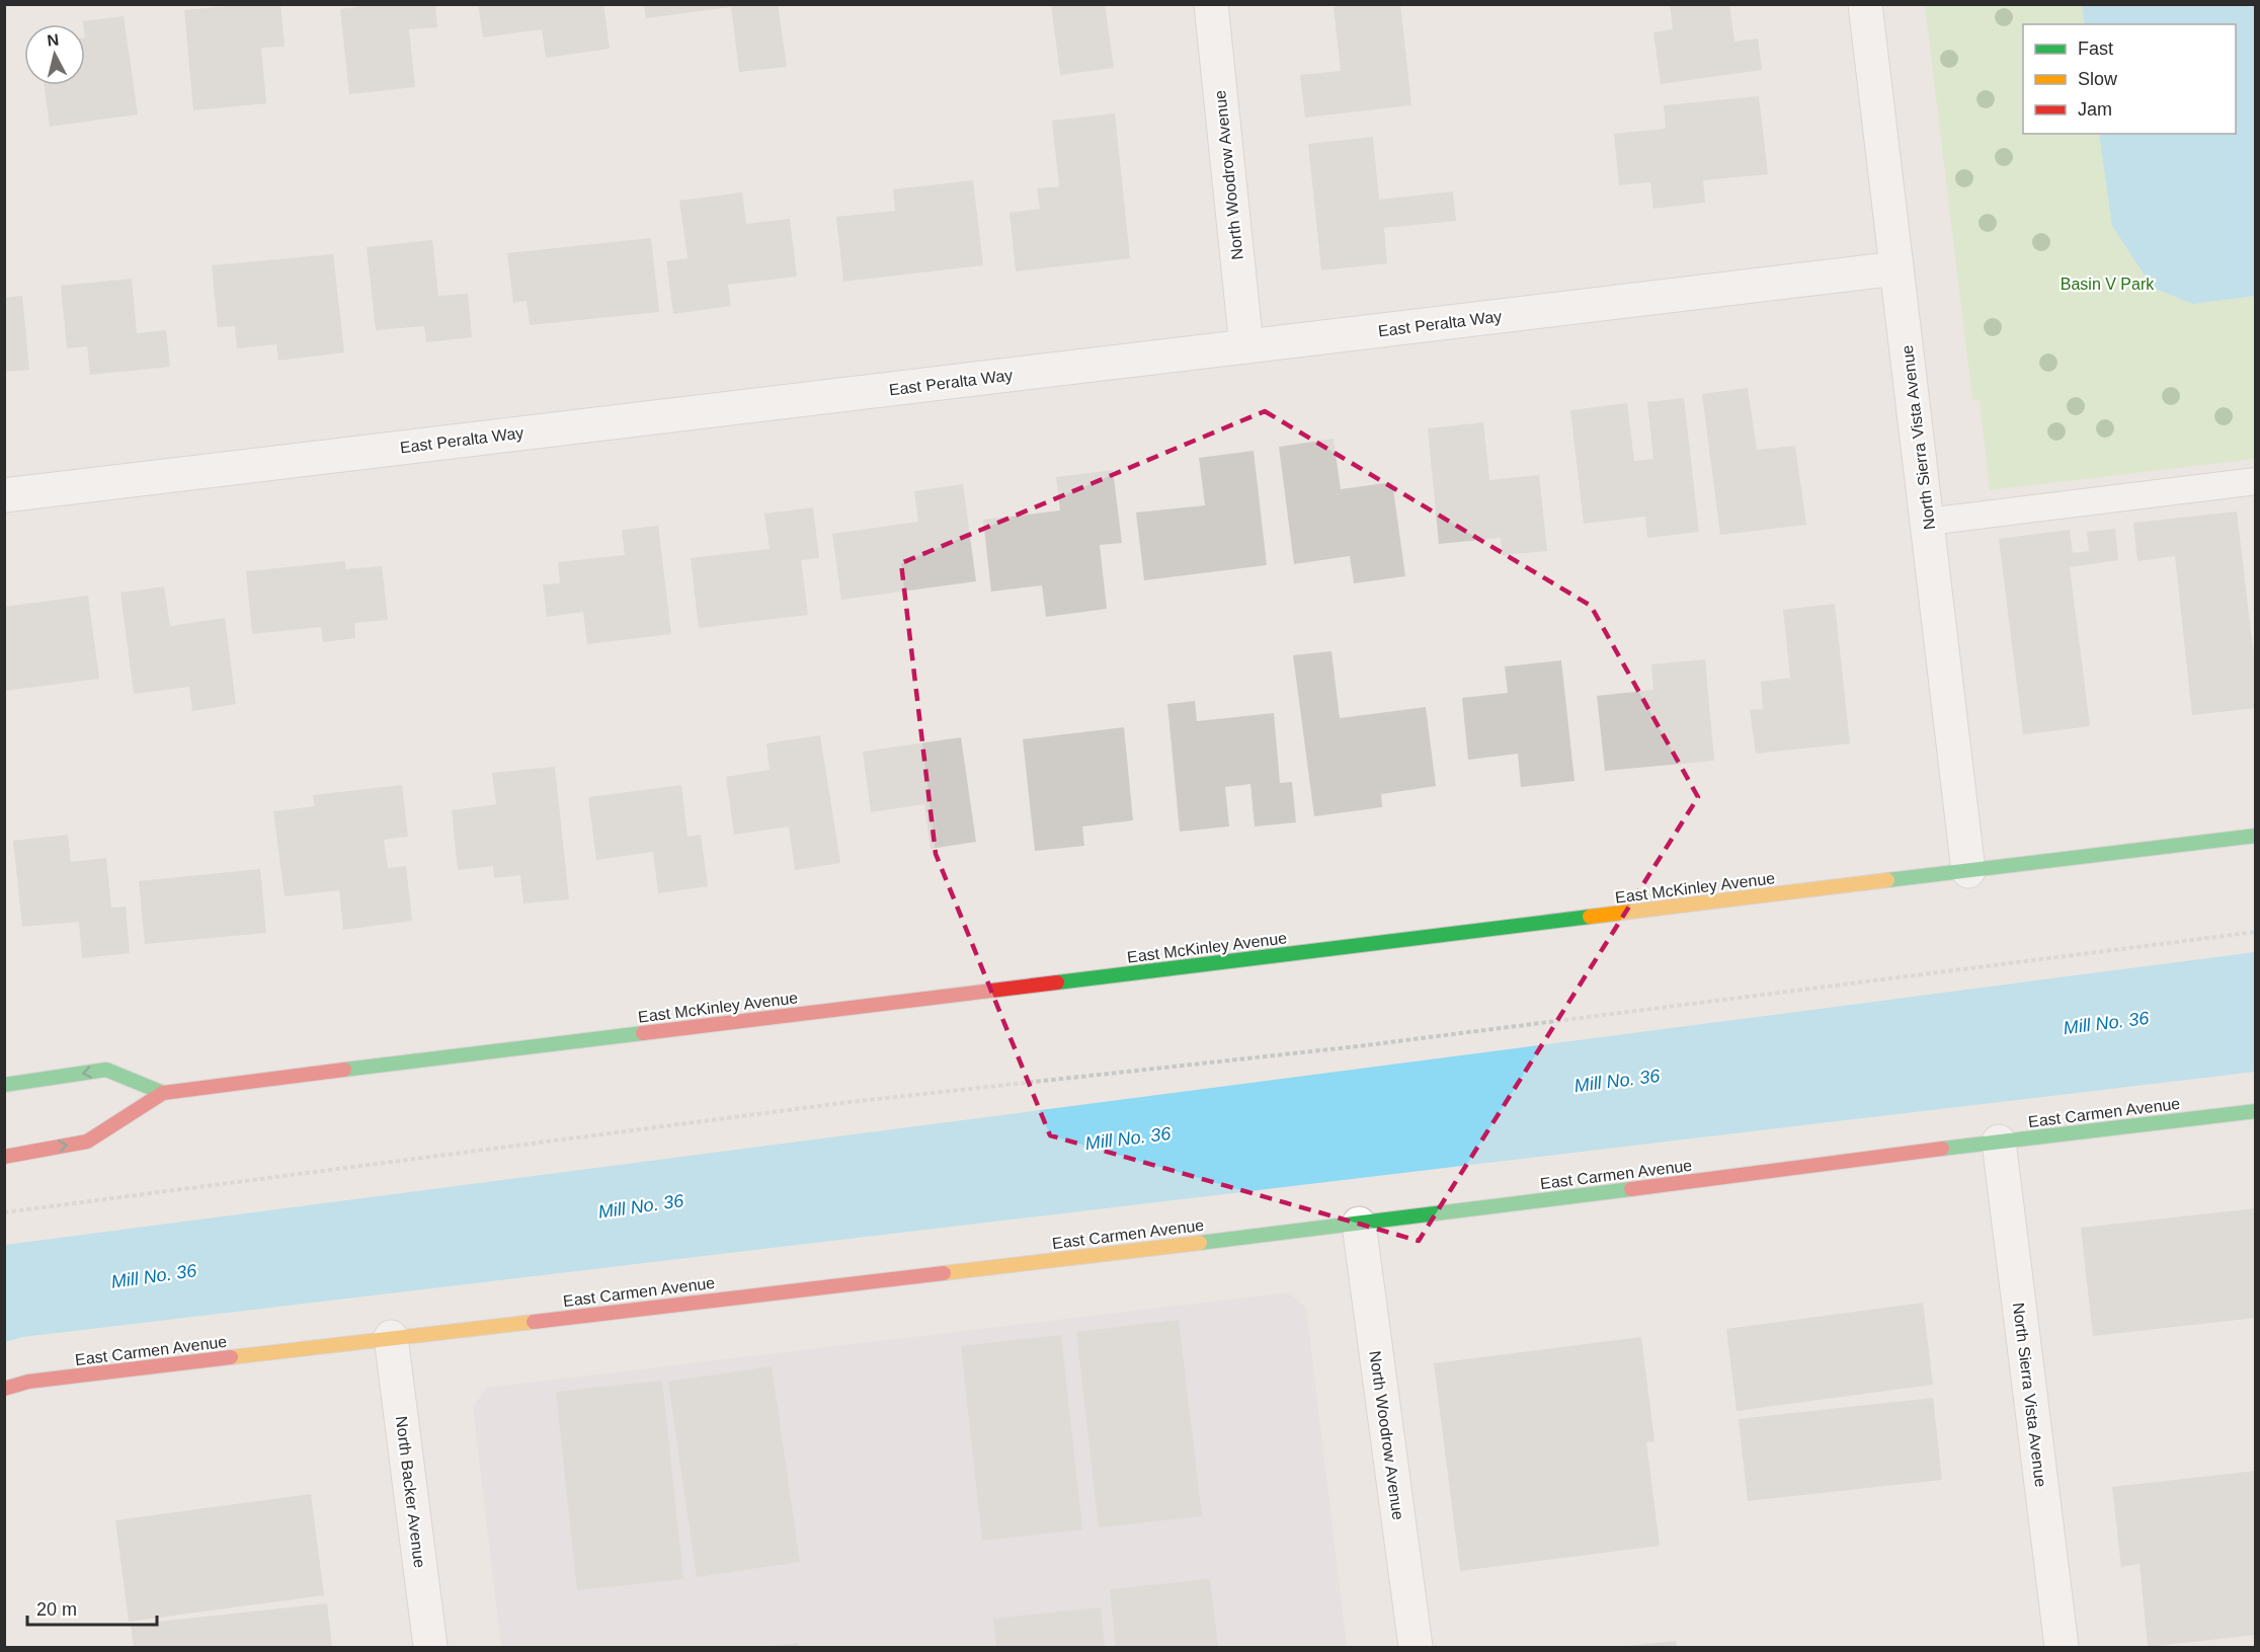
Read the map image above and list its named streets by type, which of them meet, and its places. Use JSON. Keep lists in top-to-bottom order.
{
  "streets": {
    "main road": ["East McKinley Avenue", "East Carmen Avenue"],
    "street": [
      "North Woodrow Avenue",
      "East Peralta Way",
      "North Sierra Vista Avenue",
      "North Backer Avenue"
    ]
  },
  "crossings": [
    ["North Woodrow Avenue", "East Peralta Way"],
    ["North Woodrow Avenue", "East Carmen Avenue"],
    ["East Peralta Way", "North Sierra Vista Avenue"],
    ["North Sierra Vista Avenue", "East McKinley Avenue"],
    ["North Sierra Vista Avenue", "East Carmen Avenue"],
    ["East Carmen Avenue", "North Backer Avenue"]
  ],
  "water": ["Mill No. 36"],
  "parks": ["Basin V Park"],
  "legend": ["Fast", "Slow", "Jam"],
  "scale_bar": "20 m",
  "north": "top"
}
